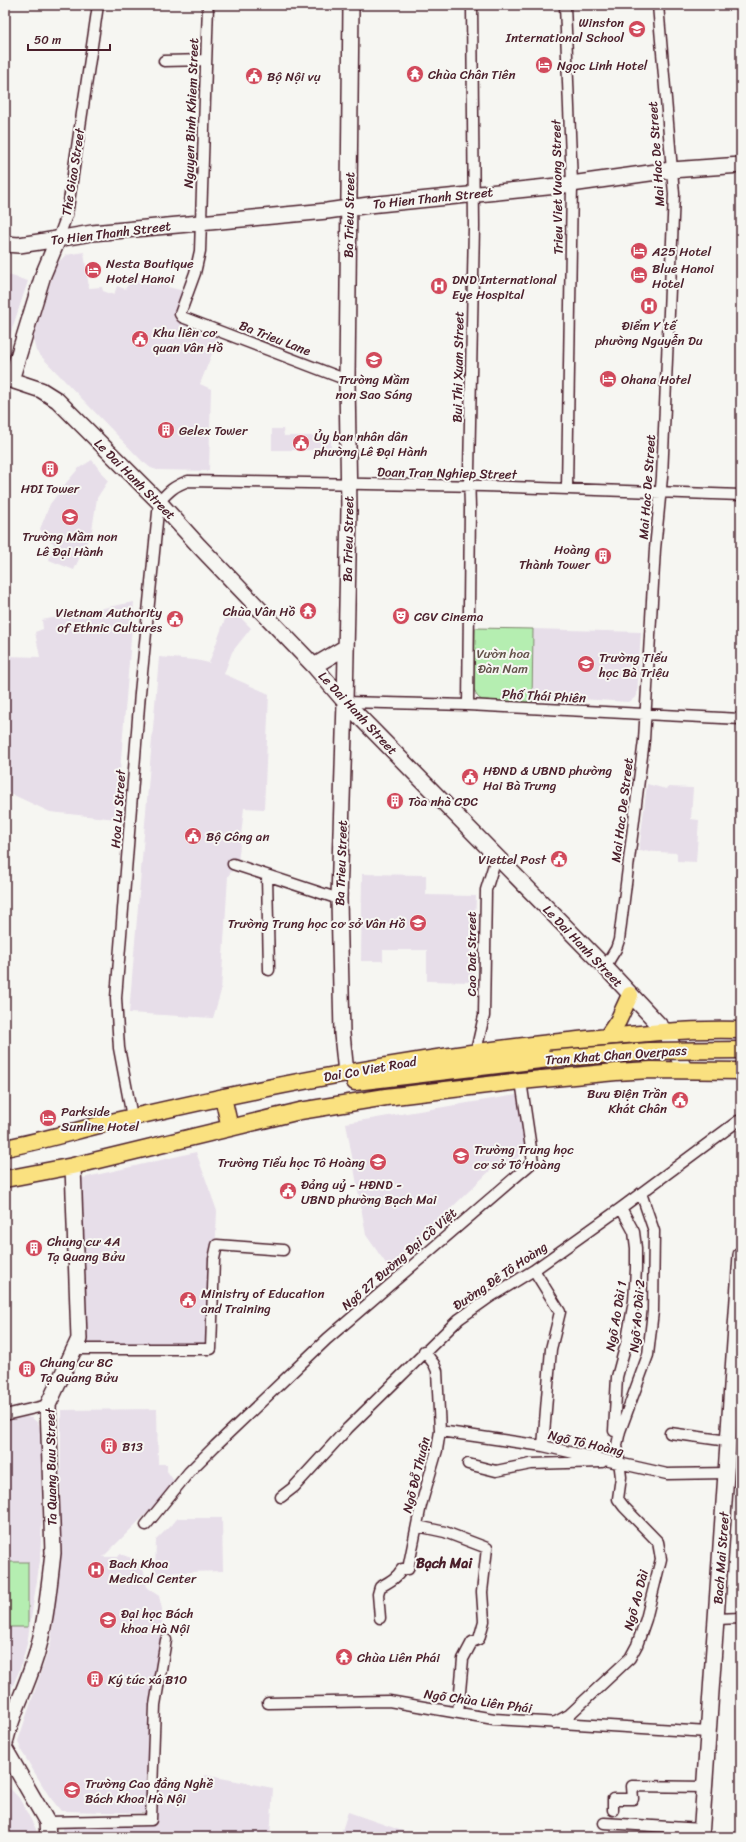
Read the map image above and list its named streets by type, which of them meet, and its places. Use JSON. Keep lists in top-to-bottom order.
{
  "streets": {
    "main road": ["Tran Khat Chan Overpass", "Dai Co Viet Road"],
    "street": [
      "Nguyen Binh Khiem Street",
      "Mai Hac De Street",
      "The Giao Street",
      "Trieu Viet Vuong Street",
      "To Hien Thanh Street",
      "Ba Trieu Street",
      "Ba Trieu Lane",
      "Bui Thi Xuan Street",
      "Doan Tran Nghiep Street",
      "Le Dai Hanh Street",
      "Phố Thái Phiên",
      "Hoa Lu Street",
      "Cao Dat Street",
      "Ngõ 27 Đường Đại Cồ Việt",
      "Đường Đê Tô Hoàng",
      "Ngõ Ao Dài 1",
      "Ngõ Ao Dài 2",
      "Ngõ Tô Hoàng",
      "Ta Quang Buu Street",
      "Ngõ Đỗ Thuận",
      "Bach Mai Street",
      "Ngõ Ao Dài",
      "Ngõ Chùa Liên Phái"
    ]
  },
  "crossings": [
    ["Nguyen Binh Khiem Street", "To Hien Thanh Street"],
    ["Nguyen Binh Khiem Street", "Ba Trieu Lane"],
    ["Mai Hac De Street", "To Hien Thanh Street"],
    ["Mai Hac De Street", "Doan Tran Nghiep Street"],
    ["Mai Hac De Street", "Le Dai Hanh Street"],
    ["Mai Hac De Street", "Phố Thái Phiên"],
    ["The Giao Street", "To Hien Thanh Street"],
    ["The Giao Street", "Le Dai Hanh Street"],
    ["Trieu Viet Vuong Street", "To Hien Thanh Street"],
    ["Trieu Viet Vuong Street", "Doan Tran Nghiep Street"],
    ["To Hien Thanh Street", "Ba Trieu Street"],
    ["To Hien Thanh Street", "Ba Trieu Lane"],
    ["To Hien Thanh Street", "Bui Thi Xuan Street"],
    ["Ba Trieu Street", "Ba Trieu Lane"],
    ["Ba Trieu Street", "Doan Tran Nghiep Street"],
    ["Ba Trieu Street", "Le Dai Hanh Street"],
    ["Ba Trieu Street", "Phố Thái Phiên"],
    ["Ba Trieu Street", "Dai Co Viet Road"],
    ["Bui Thi Xuan Street", "Doan Tran Nghiep Street"],
    ["Bui Thi Xuan Street", "Phố Thái Phiên"],
    ["Doan Tran Nghiep Street", "Le Dai Hanh Street"],
    ["Doan Tran Nghiep Street", "Hoa Lu Street"],
    ["Le Dai Hanh Street", "Phố Thái Phiên"],
    ["Le Dai Hanh Street", "Hoa Lu Street"],
    ["Le Dai Hanh Street", "Cao Dat Street"],
    ["Le Dai Hanh Street", "Dai Co Viet Road"],
    ["Hoa Lu Street", "Dai Co Viet Road"],
    ["Cao Dat Street", "Dai Co Viet Road"],
    ["Tran Khat Chan Overpass", "Dai Co Viet Road"],
    ["Đường Đê Tô Hoàng", "Ngõ Ao Dài 1"],
    ["Đường Đê Tô Hoàng", "Ngõ Ao Dài 2"],
    ["Đường Đê Tô Hoàng", "Ngõ Đỗ Thuận"],
    ["Ngõ Ao Dài 2", "Ngõ Tô Hoàng"],
    ["Ngõ Ao Dài 2", "Ngõ Ao Dài"],
    ["Ngõ Tô Hoàng", "Ngõ Đỗ Thuận"],
    ["Ngõ Tô Hoàng", "Bach Mai Street"],
    ["Ngõ Tô Hoàng", "Ngõ Ao Dài"],
    ["Ngõ Đỗ Thuận", "Ngõ Chùa Liên Phái"],
    ["Bach Mai Street", "Ngõ Chùa Liên Phái"],
    ["Ngõ Ao Dài", "Ngõ Chùa Liên Phái"]
  ],
  "districts": ["Bạch Mai"],
  "parks": ["Vườn hoa Đàn Nam"],
  "places": {
    "school or university": [
      "Winston International School",
      "Trường Mầm non Sao Sáng",
      "Trường Mầm non Lê Đại Hành",
      "Trường Tiểu học Bà Triệu",
      "Trường Trung học cơ sở Vân Hồ",
      "Trường Trung học cơ sở Tô Hoàng",
      "Trường Tiểu học Tô Hoàng",
      "Đại học Bách khoa Hà Nội",
      "Trường Cao đẳng Nghề Bách Khoa Hà Nội"
    ],
    "hotel": [
      "Ngọc Linh Hotel",
      "A25 Hotel",
      "Nesta Boutique Hotel Hanoi",
      "Blue Hanoi Hotel",
      "Ohana Hotel",
      "Parkside Sunline Hotel"
    ],
    "temple": ["Chùa Chân Tiên", "Chùa Vân Hồ", "Chùa Liên Phái"],
    "public building": [
      "Bộ Nội vụ",
      "Khu liên cơ quan Vân Hồ",
      "Ủy ban nhân dân phường Lê Đại Hành",
      "Vietnam Authority of Ethnic Cultures",
      "HĐND & UBND phường Hai Bà Trưng",
      "Bộ Công an",
      "Viettel Post",
      "Bưu Điện Trần Khát Chân",
      "Đảng uỷ - HĐND - UBND phường Bạch Mai",
      "Ministry of Education and Training"
    ],
    "hospital": ["DND International Eye Hospital", "Điểm Y tế phường Nguyễn Du", "Bach Khoa Medical Center"],
    "building": [
      "Gelex Tower",
      "HDI Tower",
      "Hoàng Thành Tower",
      "Tòa nhà CDC",
      "Chung cư 4A Tạ Quang Bửu",
      "Chung cư 8C Tạ Quang Bửu",
      "B13",
      "Ký túc xá B10"
    ],
    "theatre": ["CGV Cinema"]
  },
  "scale_bar": "50 m"
}
